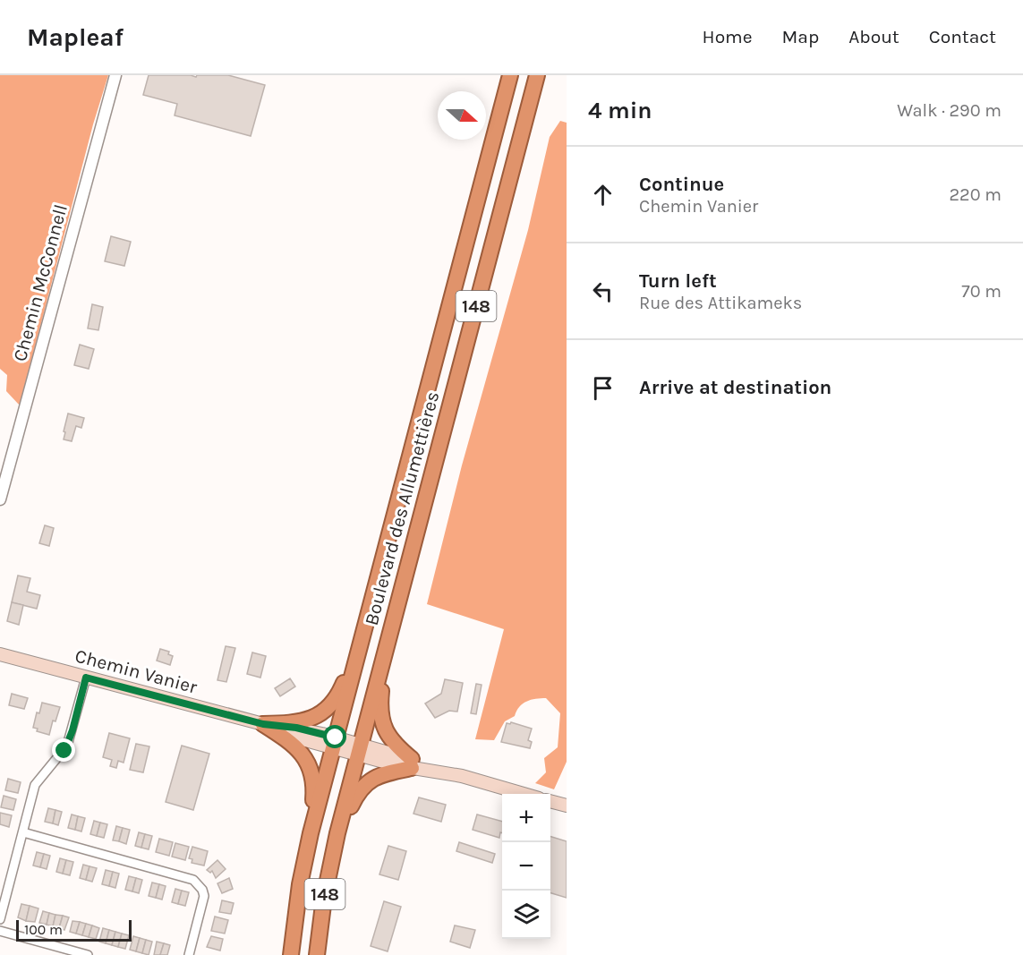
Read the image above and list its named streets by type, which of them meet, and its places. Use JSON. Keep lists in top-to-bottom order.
{
  "streets": {
    "highway": ["148", "Boulevard des Allumettières"],
    "main road": ["Chemin Vanier"],
    "street": ["Chemin McConnell"]
  },
  "crossings": [
    ["Boulevard des Allumettières", "Chemin Vanier"]
  ],
  "scale_bar": "100 m",
  "north": "right",
  "page": {
    "header": "Mapleaf",
    "nav": [
      "Home",
      "Map",
      "About",
      "Contact"
    ],
    "heading": ["4 min", "Walk · 290 m"],
    "list": [
      ["Continue", "Chemin Vanier", "220 m"],
      ["Turn left", "Rue des Attikameks", "70 m"],
      "Arrive at destination"
    ],
    "map_buttons": ["+", "−"],
    "scale": "100 m"
  }
}
